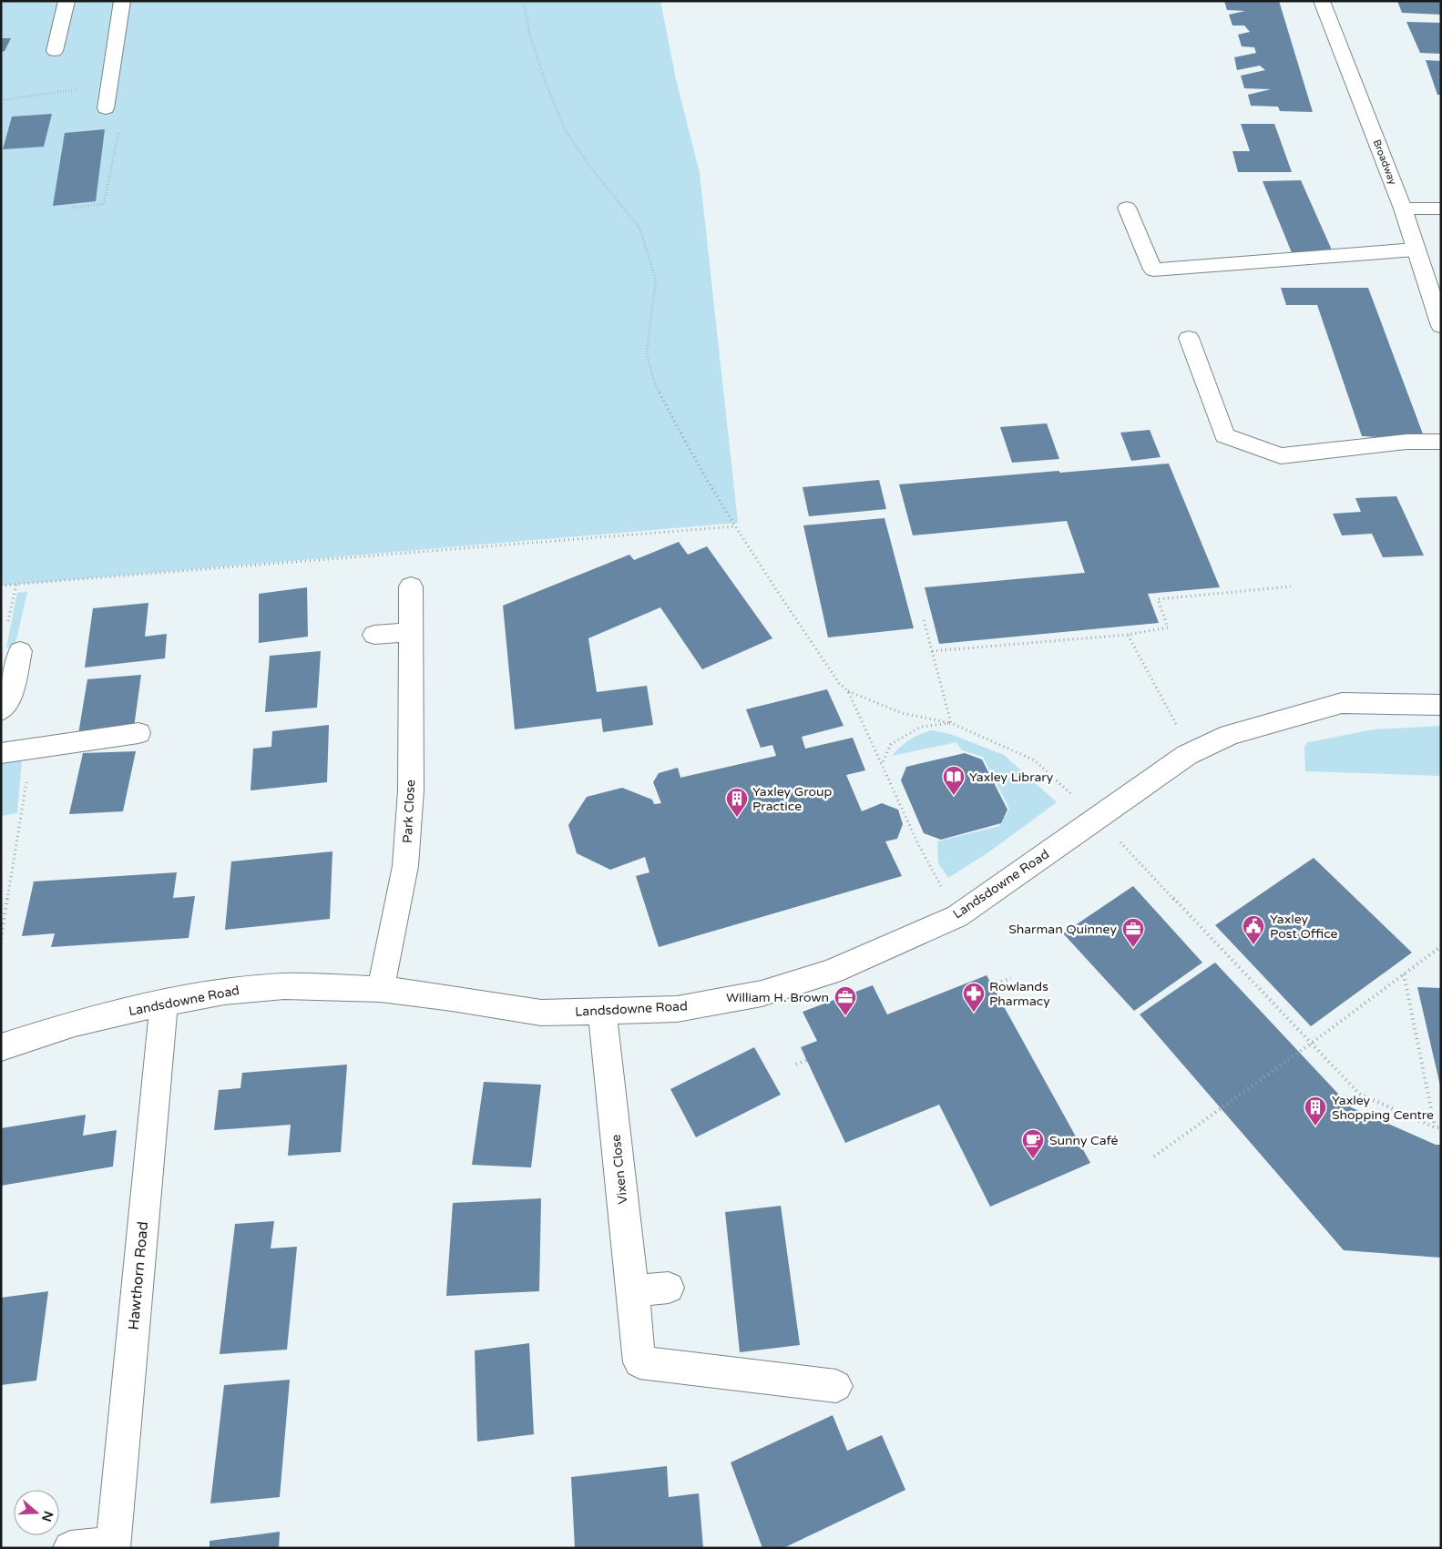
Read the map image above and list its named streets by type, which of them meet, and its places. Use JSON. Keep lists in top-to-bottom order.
{
  "streets": {
    "street": [
      "Broadway",
      "Park Close",
      "Landsdowne Road",
      "Vixen Close",
      "Hawthorn Road"
    ]
  },
  "crossings": [
    ["Park Close", "Landsdowne Road"],
    ["Landsdowne Road", "Vixen Close"],
    ["Landsdowne Road", "Hawthorn Road"]
  ],
  "places": {
    "library": ["Yaxley Library"],
    "building": ["Yaxley Group Practice", "Yaxley Shopping Centre"],
    "public building": ["Yaxley Post Office"],
    "office": ["Sharman Quinney", "William H. Brown"],
    "pharmacy": ["Rowlands Pharmacy"],
    "cafe": ["Sunny Café"]
  },
  "north": "right"
}
